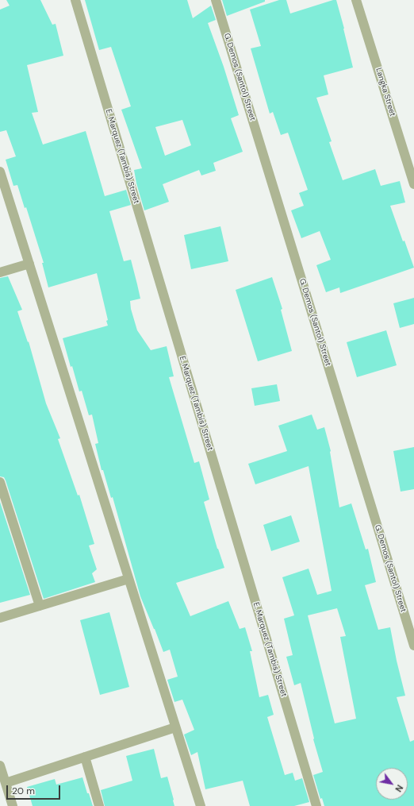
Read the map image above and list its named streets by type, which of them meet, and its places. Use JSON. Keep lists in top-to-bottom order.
{
  "streets": {
    "street": ["G. Demos (Santol) Street", "Langka Street", "E. Marquez (Tambis) Street"]
  },
  "scale_bar": "20 m",
  "north": "bottom right"
}
